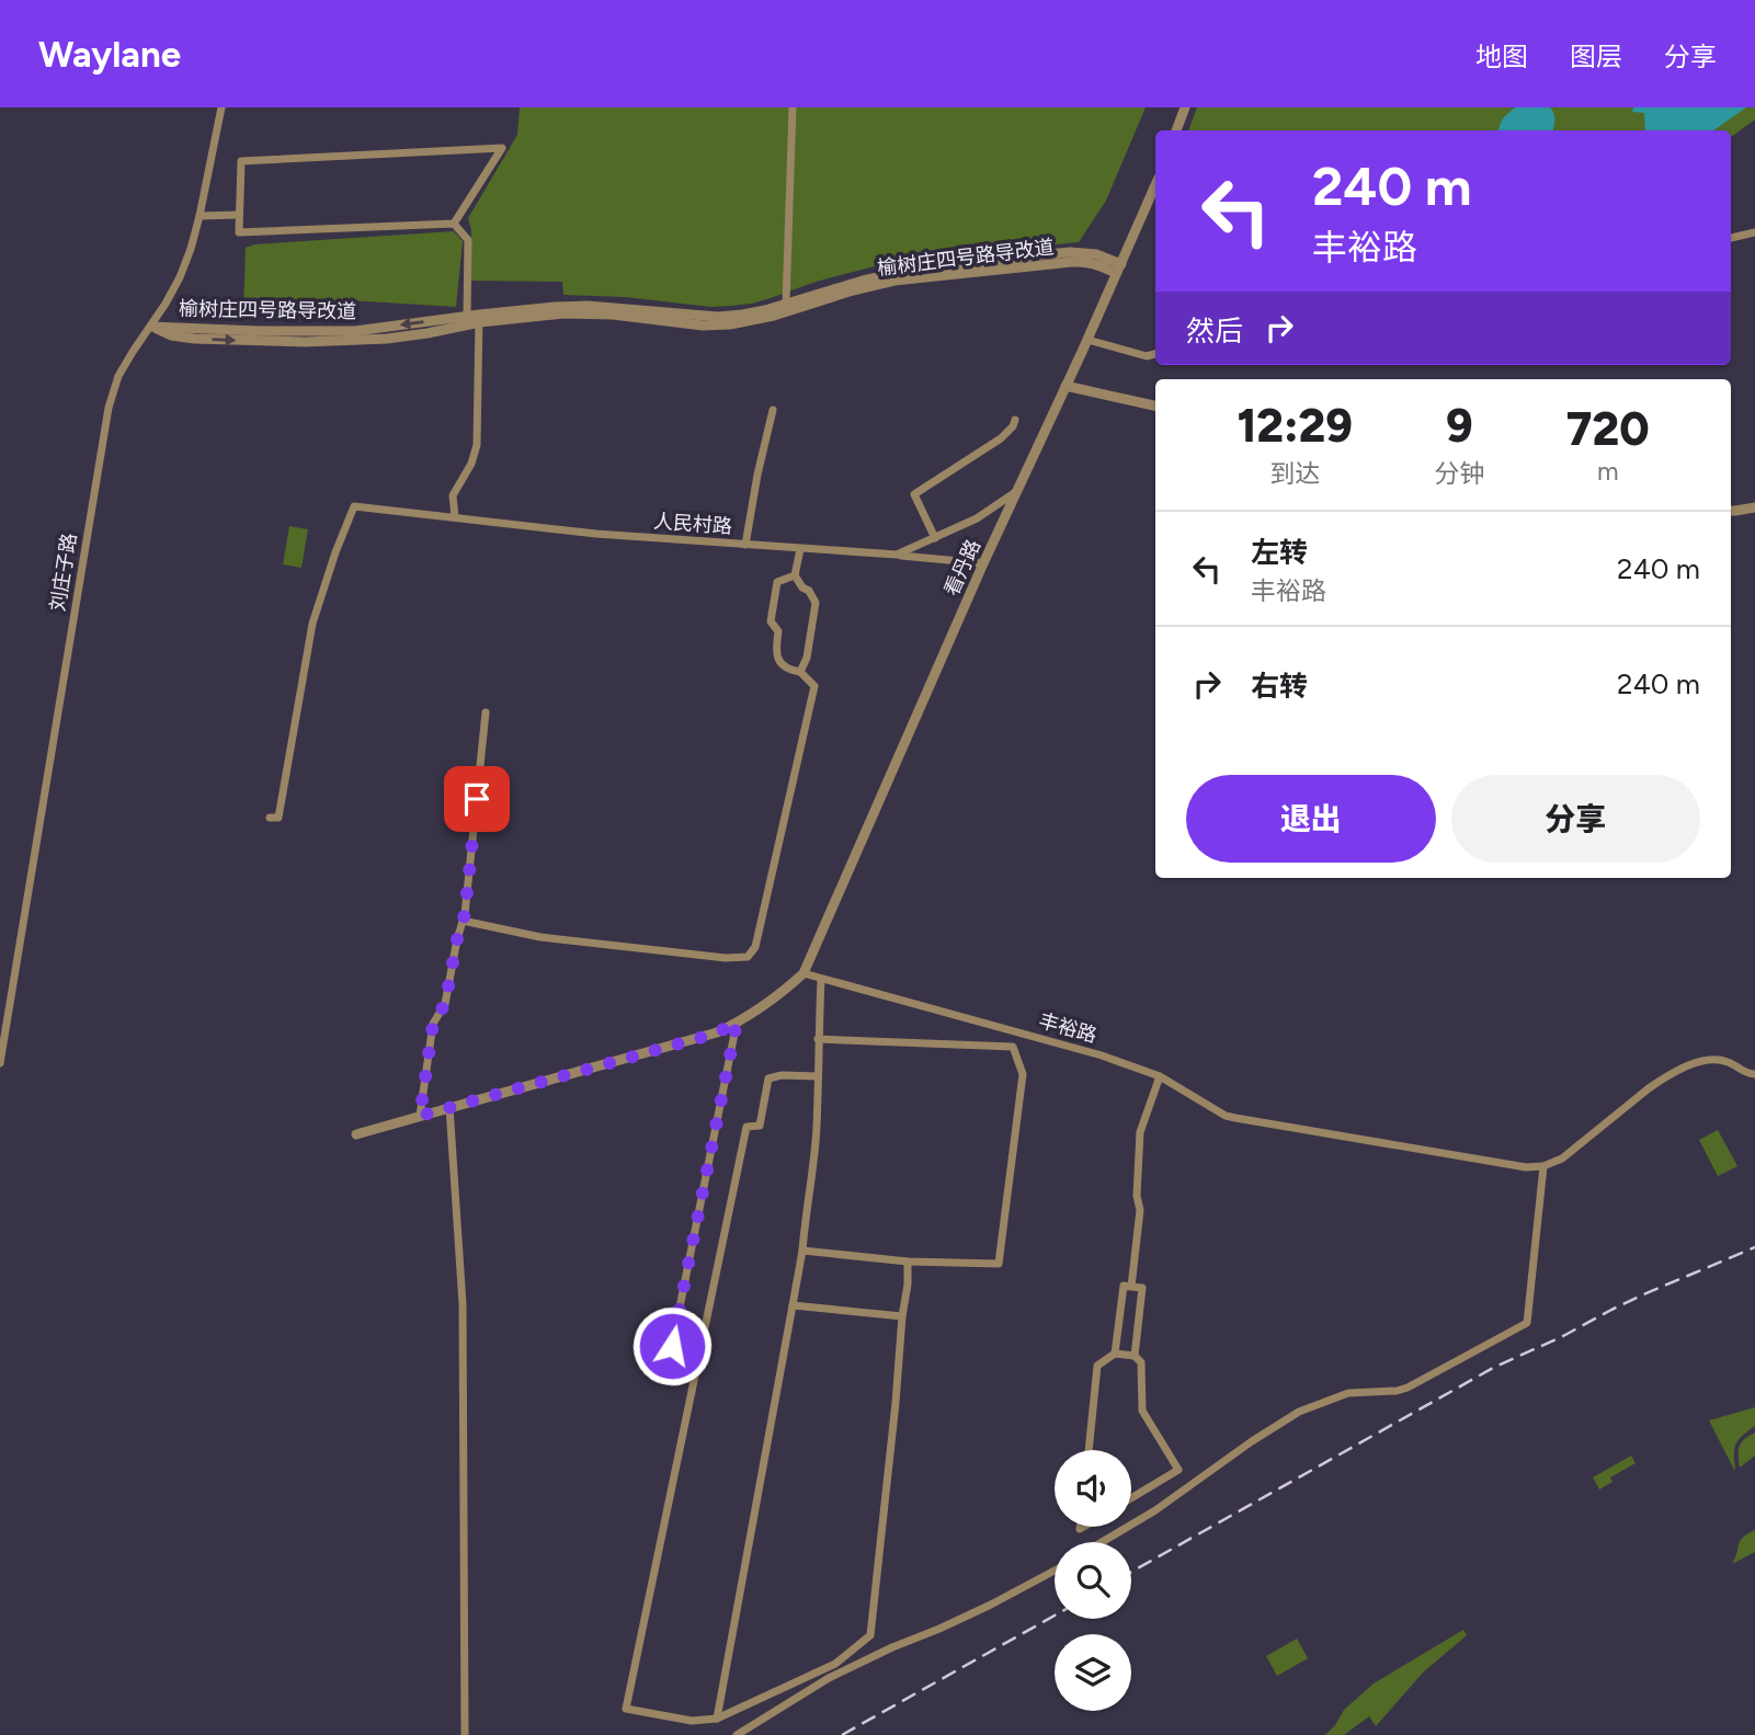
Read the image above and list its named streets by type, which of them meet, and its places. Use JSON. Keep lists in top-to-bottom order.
{
  "streets": {
    "street": [
      "榆树庄四号路导改道",
      "人民村路",
      "看丹路",
      "刘庄子路",
      "丰裕路"
    ]
  },
  "crossings": [
    ["榆树庄四号路导改道", "看丹路"],
    ["榆树庄四号路导改道", "刘庄子路"],
    ["人民村路", "看丹路"],
    ["看丹路", "丰裕路"]
  ],
  "page": {
    "header": "Waylane",
    "nav": ["地图", "图层", "分享"],
    "turn": ["240 m", "丰裕路"],
    "then": "然后",
    "eta": [
      "12:29",
      "到达",
      "9",
      "分钟",
      "720",
      "m"
    ],
    "list": [
      {
        "name": "左转",
        "note": "丰裕路",
        "value": "240 m"
      },
      {
        "name": "右转",
        "value": "240 m"
      }
    ],
    "buttons": ["退出", "分享"]
  }
}
